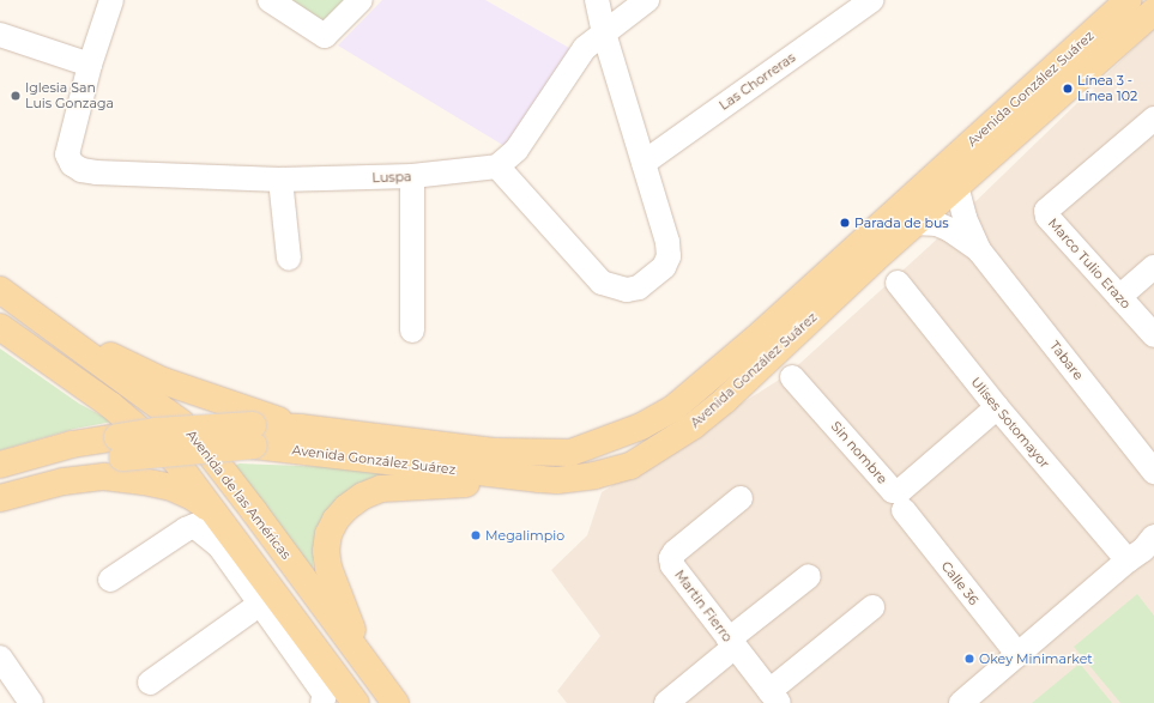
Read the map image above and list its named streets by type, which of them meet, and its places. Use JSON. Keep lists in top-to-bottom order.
{
  "streets": {
    "main road": ["Avenida González Suárez", "Avenida de las Américas"],
    "street": [
      "Las Chorreras",
      "Luspa",
      "Marco Tulio Erazo",
      "Tabare",
      "Ulises Sotomayor",
      "Sin nombre",
      "Calle 36",
      "Martin Fierro"
    ]
  },
  "crossings": [
    ["Avenida González Suárez", "Tabare"],
    ["Ulises Sotomayor", "Sin nombre"]
  ],
  "places": [
    "Línea 3 - Línea 102",
    "Iglesia San Luis Gonzaga",
    "Parada de bus",
    "Megalimpio",
    "Okey Minimarket"
  ]
}
